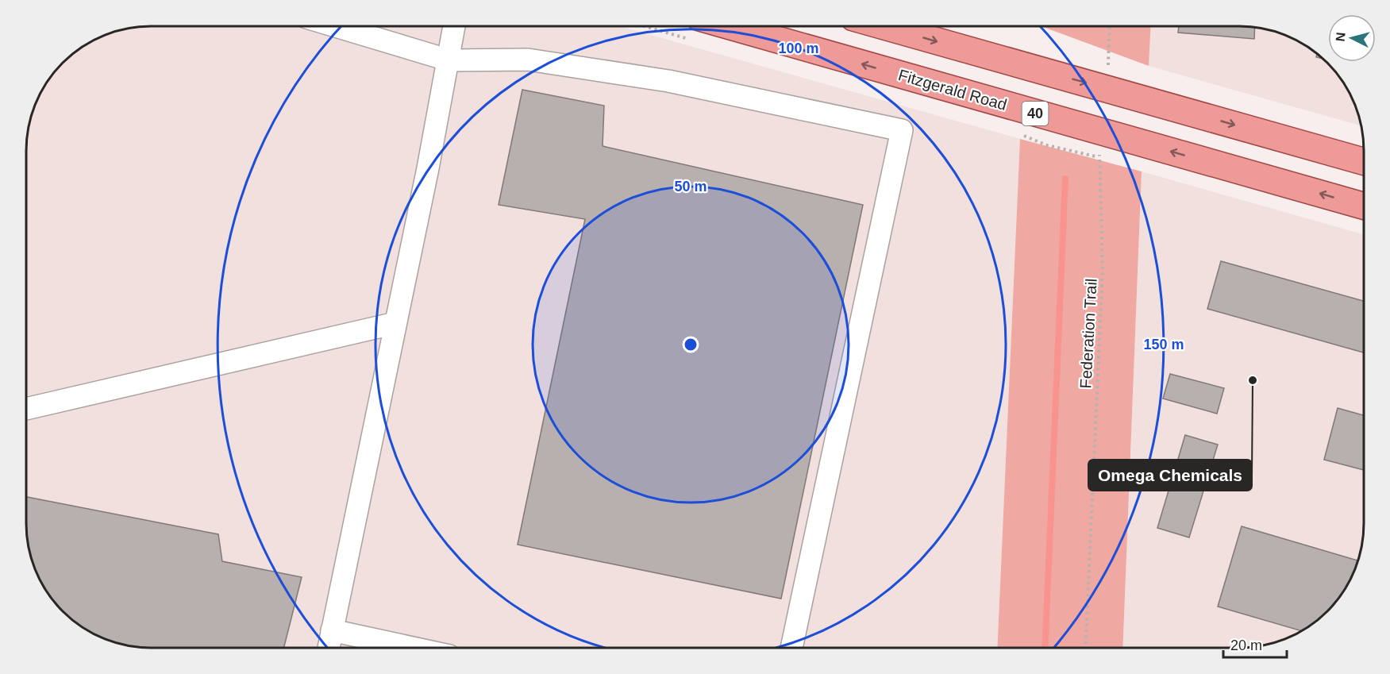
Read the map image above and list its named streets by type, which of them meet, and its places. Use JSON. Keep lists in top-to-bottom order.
{
  "streets": {
    "main road": ["Fitzgerald Road", "40"],
    "path": ["Federation Trail"]
  },
  "crossings": [
    ["Fitzgerald Road", "Federation Trail"]
  ],
  "places": ["Omega Chemicals"],
  "scale_bar": "20 m",
  "north": "left",
  "rings": ["100 m", "50 m", "150 m"]
}
